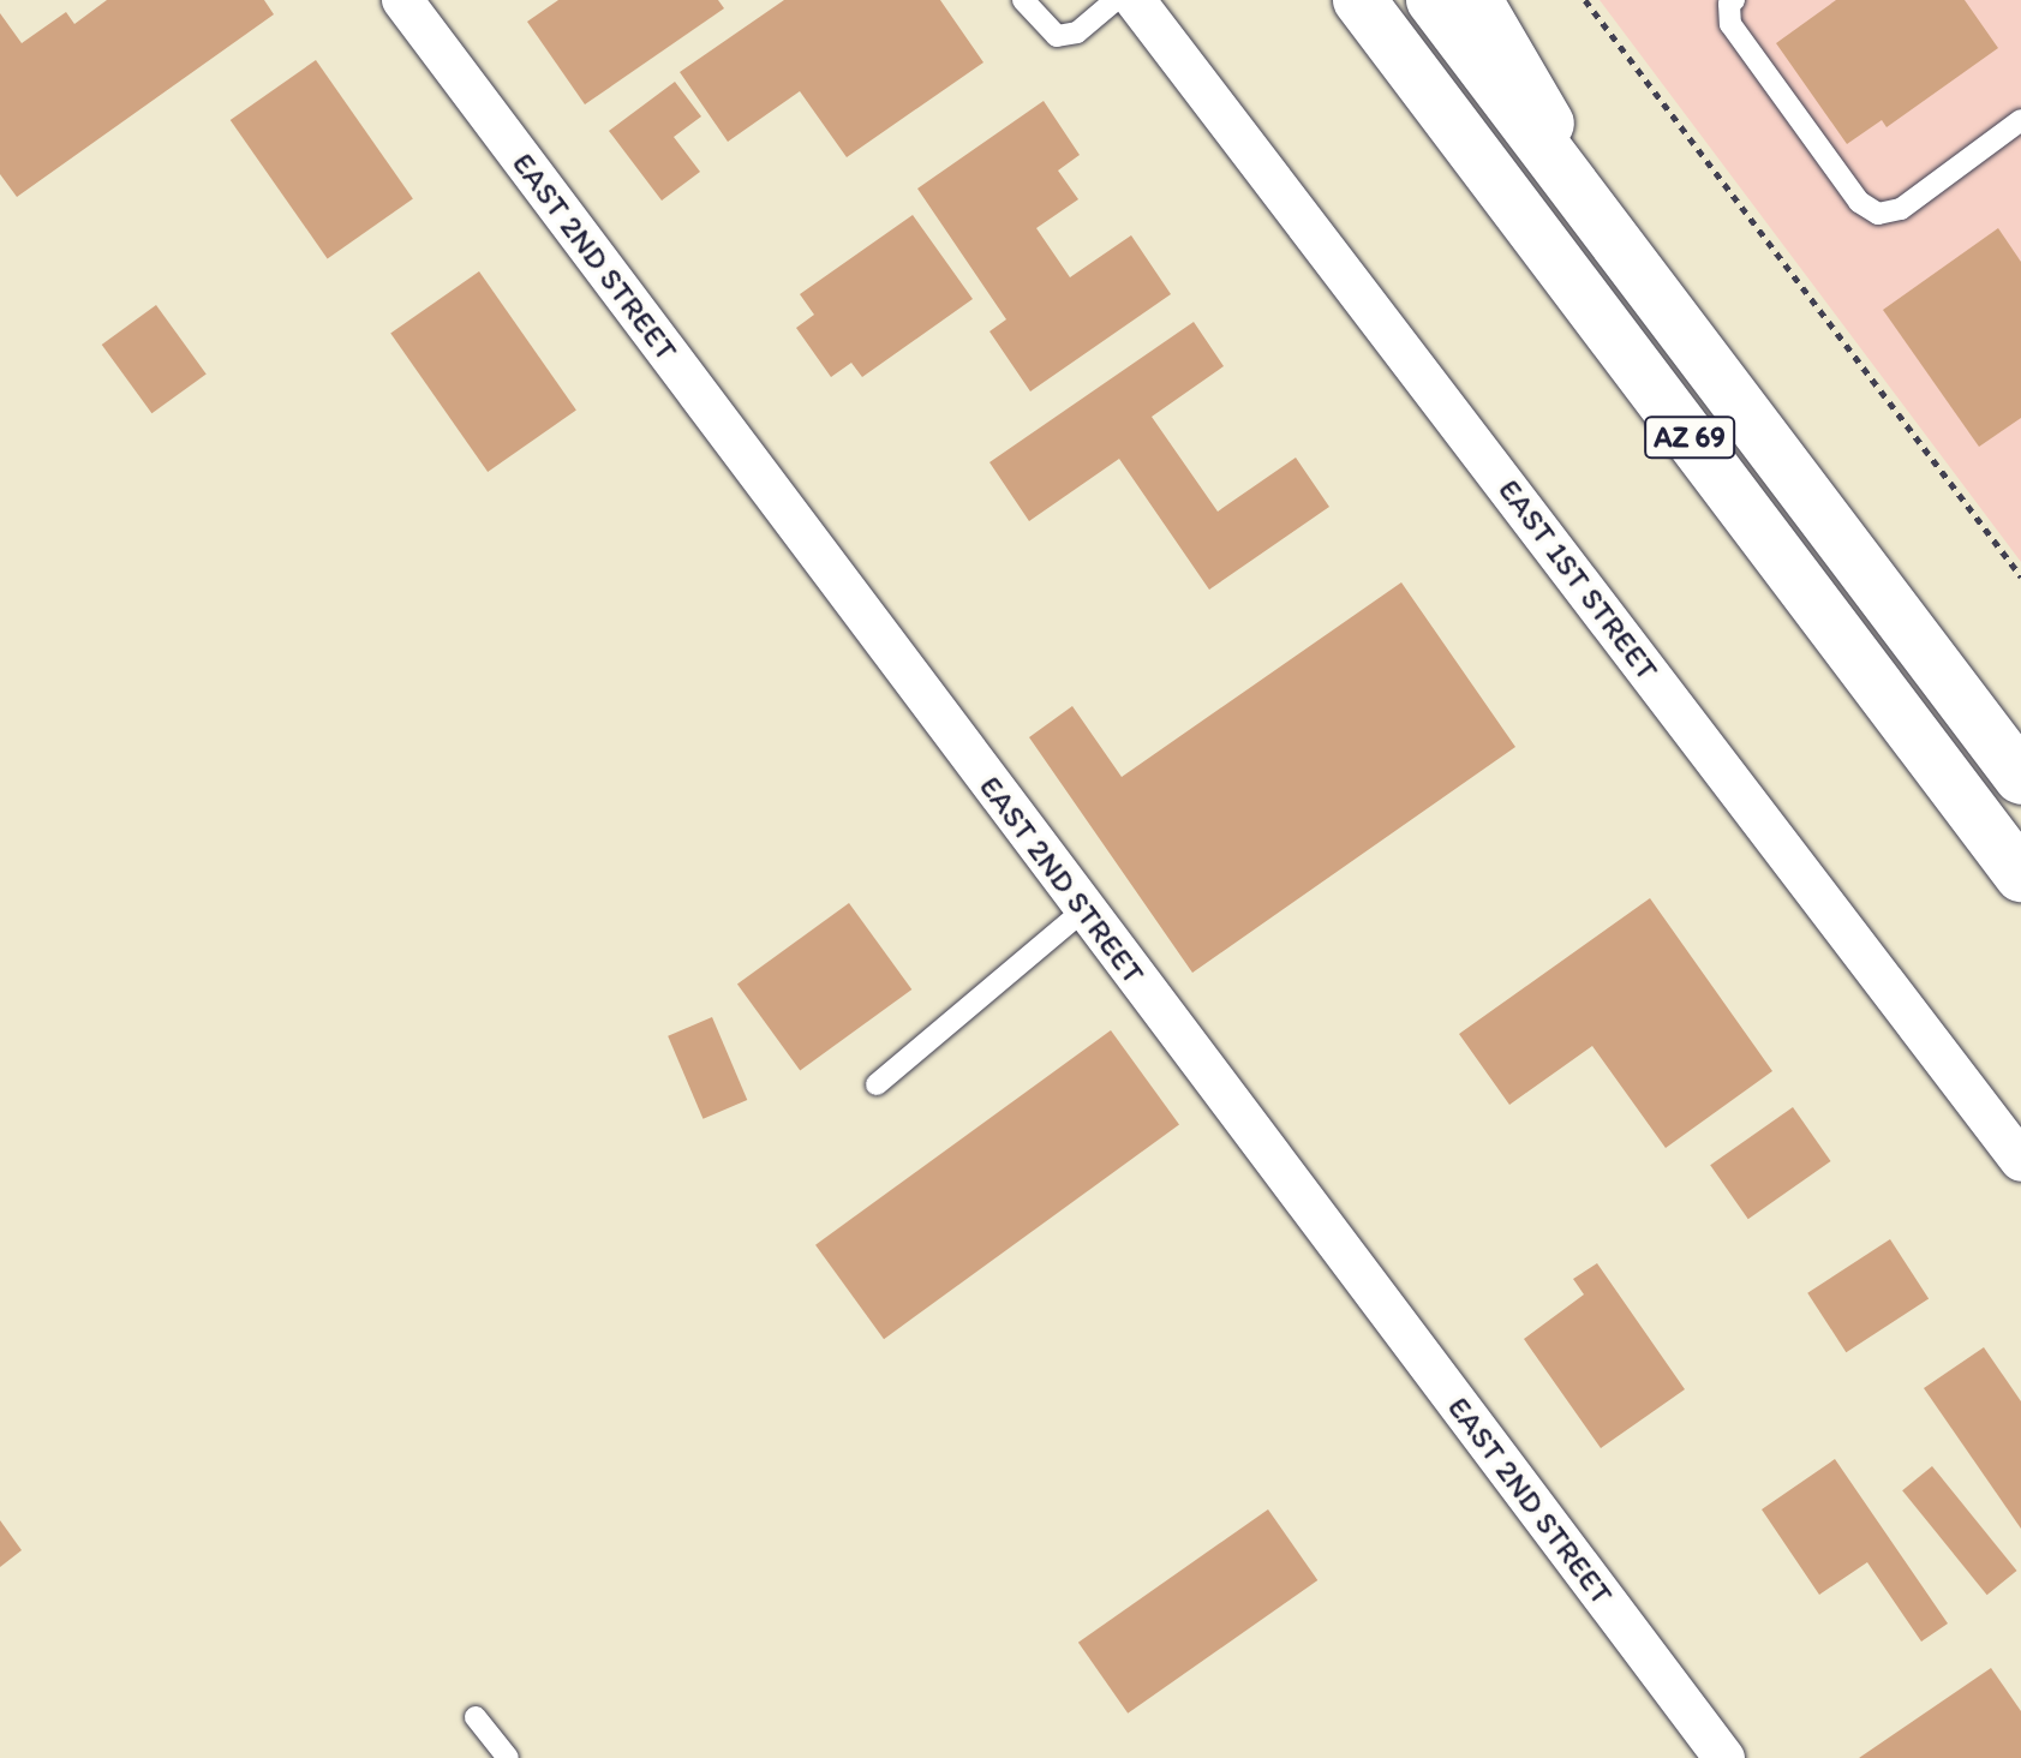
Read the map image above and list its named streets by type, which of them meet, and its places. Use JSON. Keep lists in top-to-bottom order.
{
  "streets": {
    "main road": ["AZ 69"],
    "street": ["EAST 2ND STREET", "EAST 1ST STREET"]
  }
}
